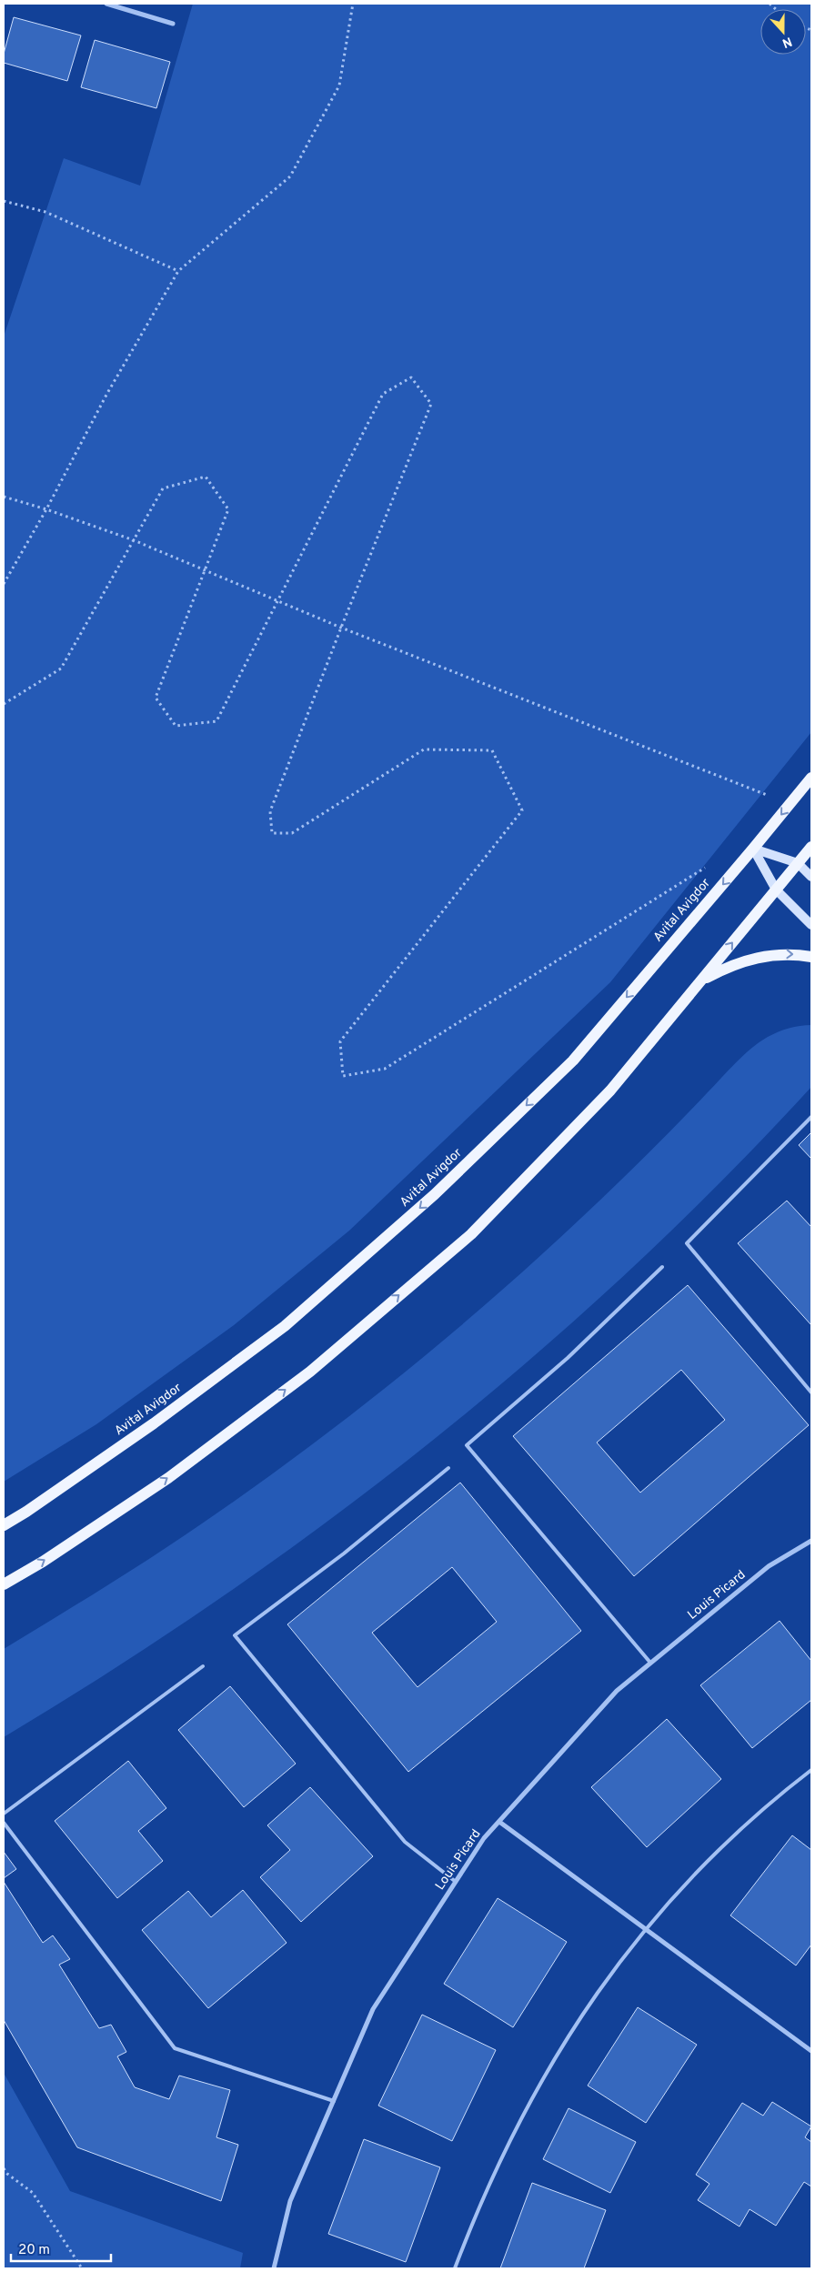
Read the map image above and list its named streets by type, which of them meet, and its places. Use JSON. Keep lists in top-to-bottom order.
{
  "streets": {
    "main road": ["Avital Avigdor"],
    "street": ["Louis Picard"]
  },
  "scale_bar": "20 m",
  "north": "bottom"
}
